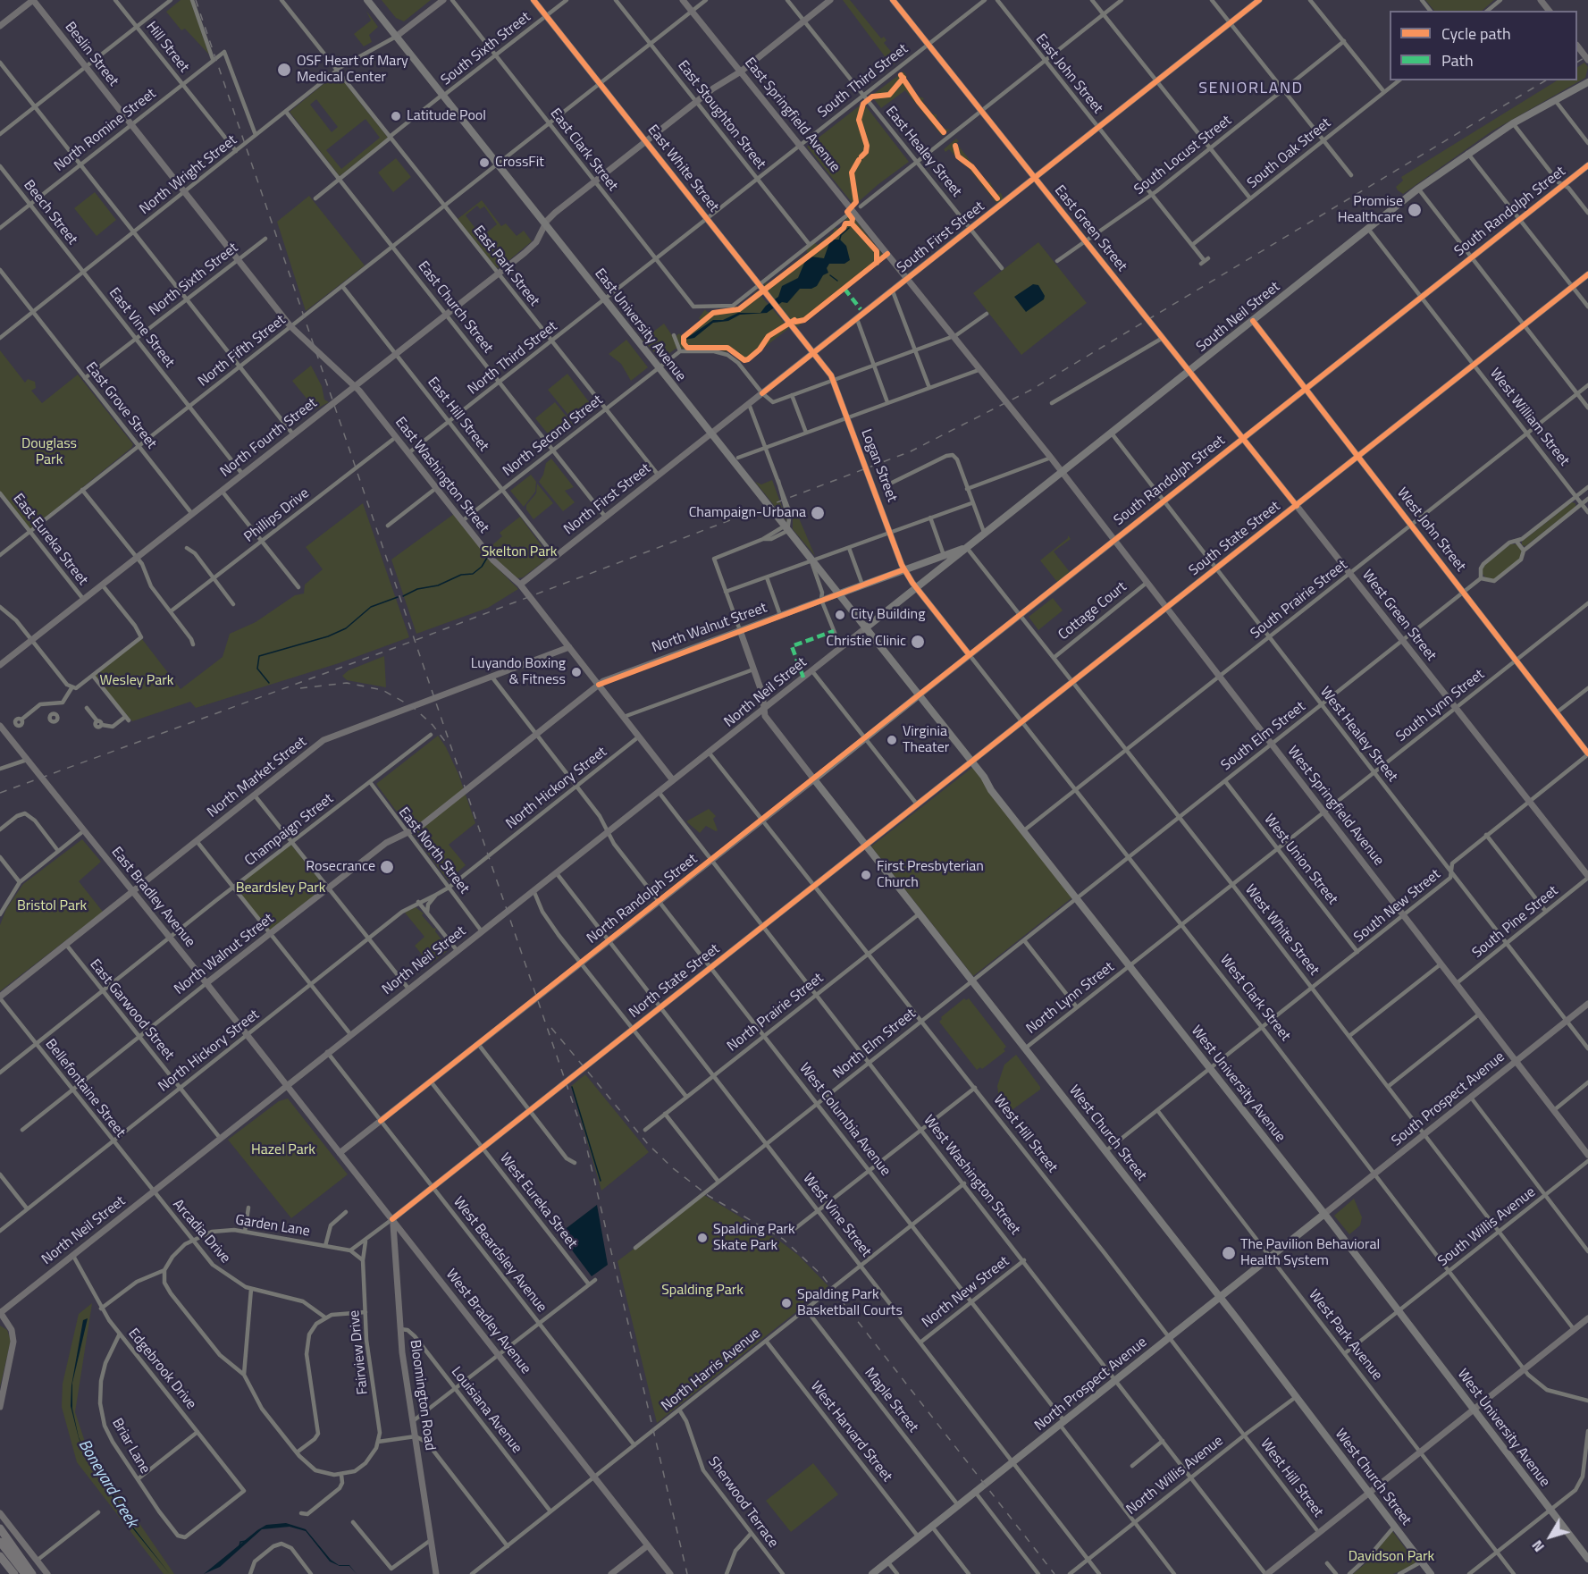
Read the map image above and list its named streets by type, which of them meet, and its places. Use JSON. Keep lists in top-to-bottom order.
{
  "streets": {
    "main road": [
      "Beslin Street",
      "East Springfield Avenue",
      "East White Street",
      "South Randolph Street",
      "East Green Street",
      "South First Street",
      "South Neil Street",
      "East University Avenue",
      "North Fourth Street",
      "Logan Street",
      "East Washington Street",
      "North First Street",
      "West John Street",
      "South State Street",
      "West Green Street",
      "North Walnut Street",
      "North Neil Street",
      "North Market Street",
      "West Springfield Avenue",
      "East Bradley Avenue",
      "North Randolph Street",
      "North State Street",
      "West Clark Street",
      "West University Avenue",
      "South Prospect Avenue",
      "West Church Street",
      "West Bradley Avenue",
      "North Prospect Avenue",
      "Bloomington Road"
    ],
    "street": [
      "Hill Street",
      "South Sixth Street",
      "East John Street",
      "South Third Street",
      "East Stoughton Street",
      "North Romine Street",
      "East Clark Street",
      "East Healey Street",
      "South Oak Street",
      "South Locust Street",
      "North Wright Street",
      "Beech Street",
      "East Park Street",
      "North Sixth Street",
      "East Church Street",
      "East Vine Street",
      "North Fifth Street",
      "North Third Street",
      "East Grove Street",
      "East Hill Street",
      "West William Street",
      "North Second Street",
      "Phillips Drive",
      "East Eureka Street",
      "South Prairie Street",
      "Cottage Court",
      "South Lynn Street",
      "West Healey Street",
      "South Elm Street",
      "North Hickory Street",
      "Champaign Street",
      "East North Street",
      "West Union Street",
      "South New Street",
      "South Pine Street",
      "West White Street",
      "North Lynn Street",
      "East Garwood Street",
      "North Prairie Street",
      "North Elm Street",
      "Bellefontaine Street",
      "West Columbia Avenue",
      "West Hill Street",
      "West Washington Street",
      "West Eureka Street",
      "West Vine Street",
      "Garden Lane",
      "South Willis Avenue",
      "Arcadia Drive",
      "West Beardsley Avenue",
      "North New Street",
      "West Park Avenue",
      "Fairview Drive",
      "Edgebrook Drive",
      "North Harris Avenue",
      "Maple Street",
      "Louisiana Avenue",
      "West Harvard Street",
      "Briar Lane",
      "North Willis Avenue",
      "Sherwood Terrace"
    ]
  },
  "crossings": [
    ["Hill Street", "North Romine Street"],
    ["South Sixth Street", "East Clark Street"],
    ["South Sixth Street", "East White Street"],
    ["South Sixth Street", "East University Avenue"],
    ["Beslin Street", "North Romine Street"],
    ["Beslin Street", "North Wright Street"],
    ["Beslin Street", "East Washington Street"],
    ["East John Street", "South Oak Street"],
    ["East John Street", "South Locust Street"],
    ["East John Street", "South First Street"],
    ["South Third Street", "East Stoughton Street"],
    ["South Third Street", "East Springfield Avenue"],
    ["South Third Street", "East Clark Street"],
    ["South Third Street", "East Healey Street"],
    ["South Third Street", "East White Street"],
    ["South Third Street", "East Green Street"],
    ["South Third Street", "East University Avenue"],
    ["South Third Street", "North Third Street"],
    ["East Stoughton Street", "North Fifth Street"],
    ["East Stoughton Street", "North Fourth Street"],
    ["East Springfield Avenue", "South First Street"],
    ["East Springfield Avenue", "South Neil Street"],
    ["East Springfield Avenue", "North Fifth Street"],
    ["East Springfield Avenue", "North Fourth Street"],
    ["East Springfield Avenue", "West Springfield Avenue"],
    ["North Romine Street", "North Wright Street"],
    ["North Romine Street", "Beech Street"],
    ["East Clark Street", "East White Street"],
    ["East Clark Street", "North Fifth Street"],
    ["East Clark Street", "North Fourth Street"],
    ["East Healey Street", "South First Street"],
    ["East Healey Street", "North Fourth Street"],
    ["South Locust Street", "East Green Street"],
    ["East White Street", "South First Street"],
    ["East White Street", "North Fifth Street"],
    ["East White Street", "North Fourth Street"],
    ["East White Street", "Logan Street"],
    ["North Wright Street", "Beech Street"],
    ["North Wright Street", "East Park Street"],
    ["North Wright Street", "East Church Street"],
    ["North Wright Street", "East University Avenue"],
    ["North Wright Street", "East Vine Street"],
    ["North Wright Street", "East Grove Street"],
    ["North Wright Street", "East Washington Street"],
    ["South Randolph Street", "West William Street"],
    ["South Randolph Street", "West John Street"],
    ["South Randolph Street", "West Green Street"],
    ["South Randolph Street", "West Healey Street"],
    ["South Randolph Street", "West Springfield Avenue"],
    ["South Randolph Street", "North Randolph Street"],
    ["South Randolph Street", "West White Street"],
    ["South Randolph Street", "West Clark Street"],
    ["South Randolph Street", "West University Avenue"],
    ["Beech Street", "East Vine Street"],
    ["East Green Street", "South First Street"],
    ["East Green Street", "South Neil Street"],
    ["East Green Street", "West Green Street"],
    ["South First Street", "East University Avenue"],
    ["South First Street", "Logan Street"],
    ["South First Street", "North First Street"],
    ["East Park Street", "North Fifth Street"],
    ["East Park Street", "North Third Street"],
    ["East Park Street", "North Second Street"],
    ["East Park Street", "North Fourth Street"],
    ["East Park Street", "North First Street"],
    ["North Sixth Street", "East Vine Street"],
    ["North Sixth Street", "East Grove Street"],
    ["North Sixth Street", "East Washington Street"],
    ["East Church Street", "North Fifth Street"],
    ["East Church Street", "North Third Street"],
    ["East Church Street", "North Second Street"],
    ["East Church Street", "North Fourth Street"],
    ["East Church Street", "North First Street"],
    ["South Neil Street", "East University Avenue"],
    ["South Neil Street", "West William Street"],
    ["South Neil Street", "Logan Street"],
    ["South Neil Street", "West John Street"],
    ["South Neil Street", "West Green Street"],
    ["South Neil Street", "North Neil Street"],
    ["South Neil Street", "West Healey Street"],
    ["South Neil Street", "West Springfield Avenue"],
    ["South Neil Street", "West White Street"],
    ["South Neil Street", "West Clark Street"],
    ["South Neil Street", "West University Avenue"],
    ["East University Avenue", "North Fifth Street"],
    ["East University Avenue", "North Third Street"],
    ["East University Avenue", "North Second Street"],
    ["East University Avenue", "North Fourth Street"],
    ["East University Avenue", "North First Street"],
    ["East University Avenue", "North Walnut Street"],
    ["East University Avenue", "North Neil Street"],
    ["East University Avenue", "West University Avenue"],
    ["East Vine Street", "North Fifth Street"],
    ["East Vine Street", "North Fourth Street"],
    ["North Fifth Street", "East Grove Street"],
    ["North Fifth Street", "East Hill Street"],
    ["North Fifth Street", "East Washington Street"],
    ["North Fifth Street", "East Eureka Street"],
    ["North Third Street", "East Hill Street"],
    ["North Third Street", "East Washington Street"],
    ["East Grove Street", "North Fourth Street"],
    ["East Hill Street", "North Second Street"],
    ["East Hill Street", "North Fourth Street"],
    ["East Hill Street", "North First Street"],
    ["West William Street", "South State Street"],
    ["West William Street", "South Prairie Street"],
    ["North Second Street", "East Washington Street"],
    ["North Fourth Street", "East Washington Street"],
    ["North Fourth Street", "East Eureka Street"],
    ["Logan Street", "West Clark Street"],
    ["East Washington Street", "North First Street"],
    ["East Washington Street", "Phillips Drive"],
    ["East Washington Street", "North Walnut Street"],
    ["East Washington Street", "North Neil Street"],
    ["East Washington Street", "North Market Street"],
    ["East Washington Street", "North Hickory Street"],
    ["West John Street", "South State Street"],
    ["West John Street", "South Prairie Street"],
    ["West John Street", "South Lynn Street"],
    ["West John Street", "South Elm Street"],
    ["West John Street", "South New Street"],
    ["South State Street", "West Green Street"],
    ["South State Street", "West Healey Street"],
    ["South State Street", "West Springfield Avenue"],
    ["South State Street", "West White Street"],
    ["South State Street", "North State Street"],
    ["South State Street", "West Clark Street"],
    ["South State Street", "West University Avenue"],
    ["South Prairie Street", "West Green Street"],
    ["South Prairie Street", "West Healey Street"],
    ["South Prairie Street", "West Springfield Avenue"],
    ["South Prairie Street", "West White Street"],
    ["South Prairie Street", "West Clark Street"],
    ["South Prairie Street", "West University Avenue"],
    ["Cottage Court", "West Springfield Avenue"],
    ["Cottage Court", "West White Street"],
    ["West Green Street", "South Lynn Street"],
    ["West Green Street", "South Elm Street"],
    ["West Green Street", "South New Street"],
    ["West Green Street", "South Pine Street"],
    ["North Walnut Street", "East North Street"],
    ["North Walnut Street", "East Bradley Avenue"],
    ["North Walnut Street", "East Garwood Street"],
    ["North Walnut Street", "Bellefontaine Street"],
    ["North Walnut Street", "West Columbia Avenue"],
    ["North Walnut Street", "West Church Street"],
    ["North Neil Street", "East North Street"],
    ["North Neil Street", "East Bradley Avenue"],
    ["North Neil Street", "East Garwood Street"],
    ["North Neil Street", "West University Avenue"],
    ["North Neil Street", "Bellefontaine Street"],
    ["North Neil Street", "West Columbia Avenue"],
    ["North Neil Street", "West Church Street"],
    ["North Neil Street", "West Hill Street"],
    ["North Neil Street", "West Washington Street"],
    ["North Neil Street", "West Vine Street"],
    ["North Neil Street", "Arcadia Drive"],
    ["North Neil Street", "West Beardsley Avenue"],
    ["North Neil Street", "West Bradley Avenue"],
    ["North Neil Street", "Edgebrook Drive"],
    ["South Lynn Street", "West Healey Street"],
    ["South Lynn Street", "West Springfield Avenue"],
    ["South Lynn Street", "West Union Street"],
    ["South Lynn Street", "West White Street"],
    ["South Lynn Street", "North Lynn Street"],
    ["South Lynn Street", "West Clark Street"],
    ["South Lynn Street", "West University Avenue"],
    ["West Healey Street", "South Elm Street"],
    ["West Healey Street", "South New Street"],
    ["West Healey Street", "South Pine Street"],
    ["West Healey Street", "South Prospect Avenue"],
    ["South Elm Street", "West Springfield Avenue"],
    ["South Elm Street", "West Union Street"],
    ["South Elm Street", "West White Street"],
    ["South Elm Street", "West Clark Street"],
    ["South Elm Street", "North Elm Street"],
    ["South Elm Street", "West University Avenue"],
    ["North Market Street", "East Bradley Avenue"],
    ["North Market Street", "East Garwood Street"],
    ["North Market Street", "Bellefontaine Street"],
    ["North Market Street", "West Columbia Avenue"],
    ["North Hickory Street", "East North Street"],
    ["North Hickory Street", "East Bradley Avenue"],
    ["North Hickory Street", "East Garwood Street"],
    ["North Hickory Street", "Bellefontaine Street"],
    ["North Hickory Street", "West Columbia Avenue"],
    ["West Springfield Avenue", "South New Street"],
    ["West Springfield Avenue", "South Pine Street"],
    ["West Springfield Avenue", "South Prospect Avenue"],
    ["Champaign Street", "East North Street"],
    ["Champaign Street", "East Bradley Avenue"],
    ["Champaign Street", "East Garwood Street"],
    ["Champaign Street", "Bellefontaine Street"],
    ["West Union Street", "South New Street"],
    ["East Bradley Avenue", "West Bradley Avenue"],
    ["North Randolph Street", "West University Avenue"],
    ["North Randolph Street", "West Columbia Avenue"],
    ["North Randolph Street", "West Church Street"],
    ["North Randolph Street", "West Hill Street"],
    ["North Randolph Street", "West Washington Street"],
    ["North Randolph Street", "West Eureka Street"],
    ["North Randolph Street", "West Vine Street"],
    ["North Randolph Street", "West Beardsley Avenue"],
    ["North Randolph Street", "West Bradley Avenue"],
    ["South New Street", "West White Street"],
    ["South New Street", "West Clark Street"],
    ["South New Street", "West University Avenue"],
    ["West White Street", "South Prospect Avenue"],
    ["West White Street", "South Willis Avenue"],
    ["North State Street", "West University Avenue"],
    ["North State Street", "West Columbia Avenue"],
    ["North State Street", "West Church Street"],
    ["North State Street", "West Hill Street"],
    ["North State Street", "West Washington Street"],
    ["North State Street", "West Eureka Street"],
    ["North State Street", "West Vine Street"],
    ["North State Street", "West Beardsley Avenue"],
    ["North State Street", "West Bradley Avenue"],
    ["North State Street", "Bloomington Road"],
    ["North Lynn Street", "West University Avenue"],
    ["North Lynn Street", "West Church Street"],
    ["West Clark Street", "South Prospect Avenue"],
    ["West Clark Street", "South Willis Avenue"],
    ["North Prairie Street", "West Columbia Avenue"],
    ["North Prairie Street", "West Church Street"],
    ["North Prairie Street", "West Hill Street"],
    ["North Prairie Street", "West Washington Street"],
    ["North Prairie Street", "West Vine Street"],
    ["North Elm Street", "West University Avenue"],
    ["North Elm Street", "West Columbia Avenue"],
    ["North Elm Street", "West Church Street"],
    ["North Elm Street", "West Hill Street"],
    ["North Elm Street", "West Washington Street"],
    ["North Elm Street", "West Vine Street"],
    ["West University Avenue", "South Prospect Avenue"],
    ["West University Avenue", "South Willis Avenue"],
    ["West University Avenue", "North Prospect Avenue"],
    ["Bellefontaine Street", "Arcadia Drive"],
    ["South Prospect Avenue", "North Prospect Avenue"],
    ["West Columbia Avenue", "North New Street"],
    ["West Columbia Avenue", "North Harris Avenue"],
    ["West Columbia Avenue", "North Prospect Avenue"],
    ["West Columbia Avenue", "North Willis Avenue"],
    ["West Church Street", "North Prospect Avenue"],
    ["West Church Street", "North Willis Avenue"],
    ["West Hill Street", "North Prospect Avenue"],
    ["West Hill Street", "North Willis Avenue"],
    ["West Washington Street", "North New Street"],
    ["West Washington Street", "North Harris Avenue"],
    ["West Washington Street", "North Prospect Avenue"],
    ["West Washington Street", "North Willis Avenue"],
    ["West Vine Street", "North New Street"],
    ["West Vine Street", "North Harris Avenue"],
    ["West Vine Street", "North Prospect Avenue"],
    ["West Vine Street", "North Willis Avenue"],
    ["Garden Lane", "Arcadia Drive"],
    ["Garden Lane", "Edgebrook Drive"],
    ["West Beardsley Avenue", "North Harris Avenue"],
    ["West Bradley Avenue", "North Harris Avenue"],
    ["West Bradley Avenue", "Bloomington Road"],
    ["West Park Avenue", "North Prospect Avenue"],
    ["Edgebrook Drive", "Briar Lane"],
    ["North Harris Avenue", "Maple Street"],
    ["North Harris Avenue", "Louisiana Avenue"],
    ["North Harris Avenue", "West Harvard Street"],
    ["North Harris Avenue", "Sherwood Terrace"],
    ["North Prospect Avenue", "Maple Street"],
    ["North Prospect Avenue", "West Harvard Street"],
    ["Bloomington Road", "Louisiana Avenue"]
  ],
  "districts": ["SENIORLAND"],
  "water": ["Boneyard Creek"],
  "parks": [
    "Douglass Park",
    "Skelton Park",
    "Wesley Park",
    "Beardsley Park",
    "Bristol Park",
    "Hazel Park",
    "Spalding Park",
    "Davidson Park"
  ],
  "places": [
    "OSF Heart of Mary Medical Center",
    "Latitude Pool",
    "CrossFit",
    "Promise Healthcare",
    "Champaign-Urbana",
    "City Building",
    "Christie Clinic",
    "Luyando Boxing & Fitness",
    "Virginia Theater",
    "Rosecrance",
    "First Presbyterian Church",
    "Spalding Park Skate Park",
    "The Pavilion Behavioral Health System",
    "Spalding Park Basketball Courts"
  ],
  "legend": ["Cycle path", "Path"],
  "north": "bottom left"
}
